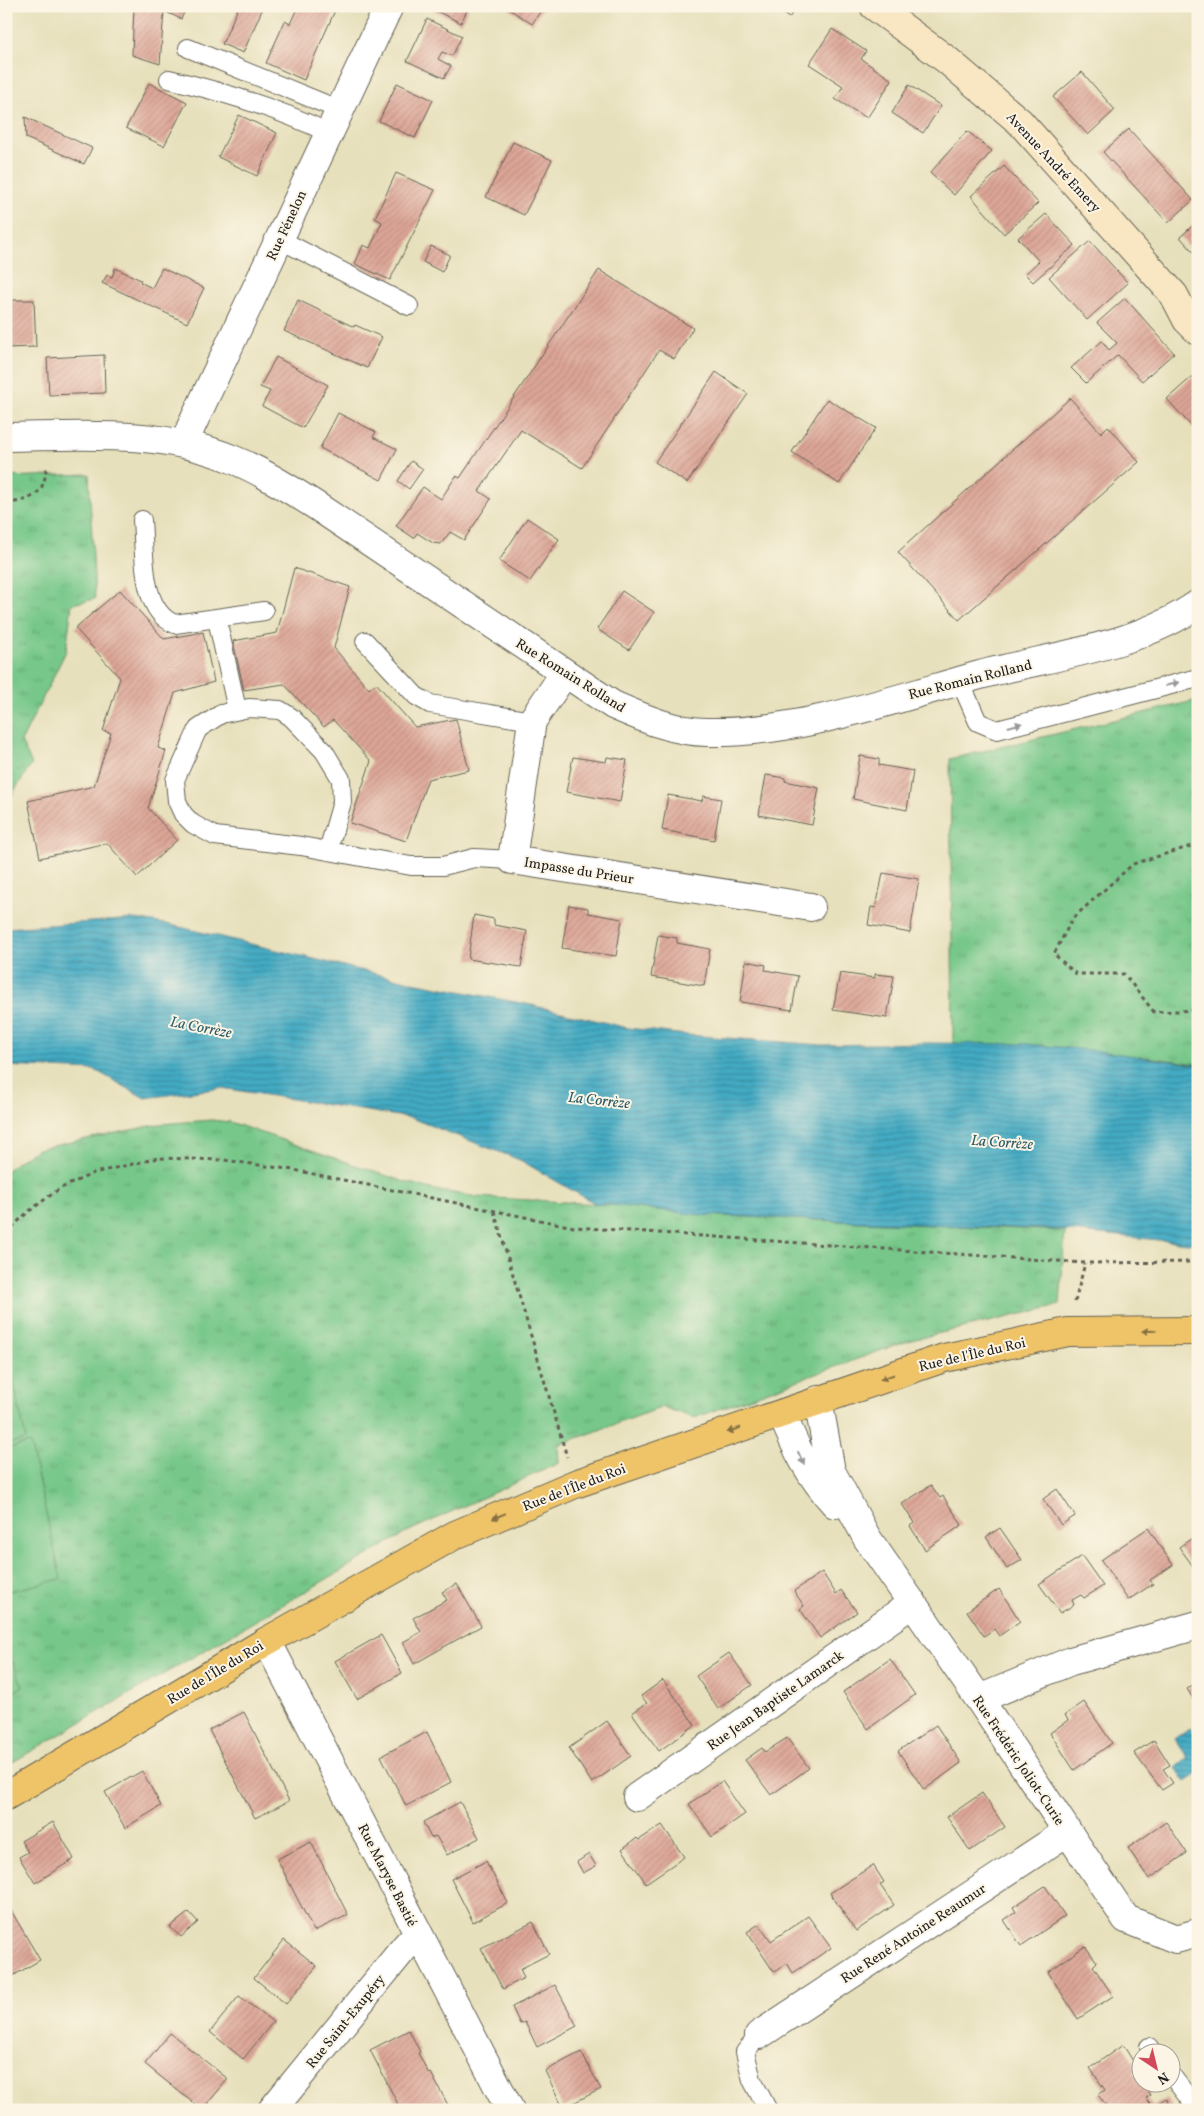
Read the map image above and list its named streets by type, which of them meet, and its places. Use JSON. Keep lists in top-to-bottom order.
{
  "streets": {
    "main road": ["Rue de l'Île du Roi"],
    "street": [
      "Avenue André Emery",
      "Rue Fénelon",
      "Rue Romain Rolland",
      "Impasse du Prieur",
      "Rue Jean Baptiste Lamarck",
      "Rue Frédéric Joliot-Curie",
      "Rue Maryse Bastié",
      "Rue René Antoine Reaumur",
      "Rue Saint-Exupéry"
    ]
  },
  "crossings": [
    ["Rue Fénelon", "Rue Romain Rolland"],
    ["Rue Romain Rolland", "Impasse du Prieur"],
    ["Rue de l'Île du Roi", "Rue Frédéric Joliot-Curie"],
    ["Rue de l'Île du Roi", "Rue Maryse Bastié"],
    ["Rue Jean Baptiste Lamarck", "Rue Frédéric Joliot-Curie"],
    ["Rue Frédéric Joliot-Curie", "Rue René Antoine Reaumur"],
    ["Rue Maryse Bastié", "Rue Saint-Exupéry"]
  ],
  "one_way": ["Rue de l'Île du Roi"],
  "water": ["La Corrèze"],
  "north": "bottom right"
}
